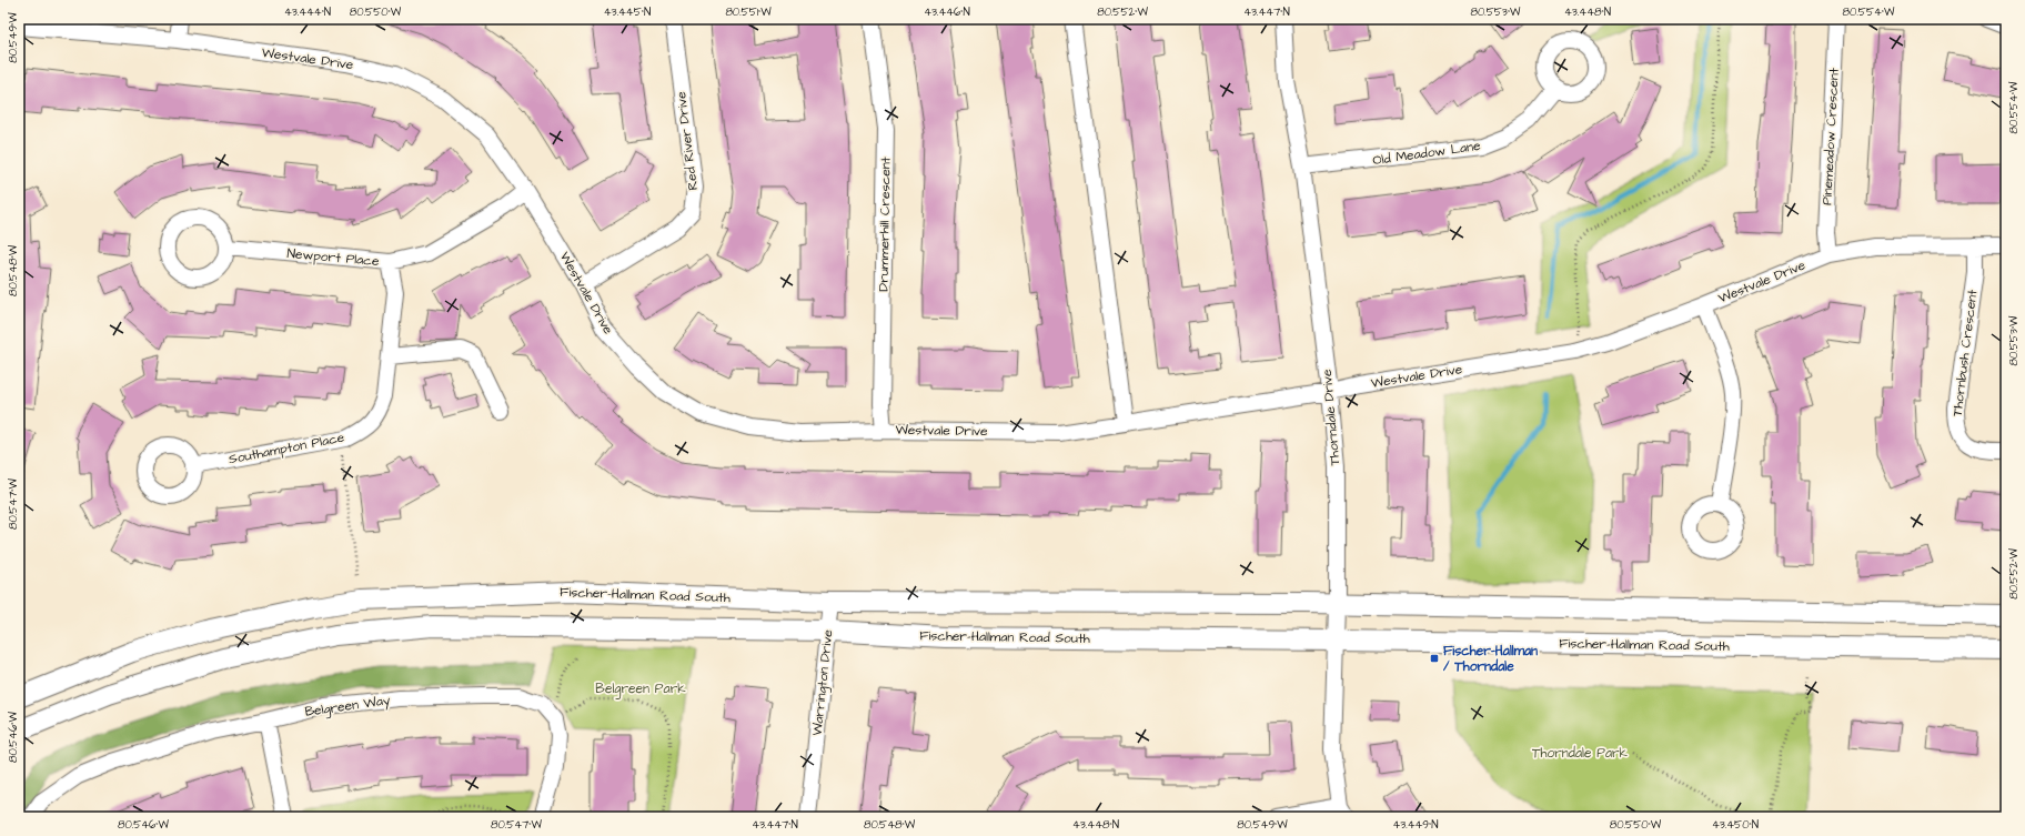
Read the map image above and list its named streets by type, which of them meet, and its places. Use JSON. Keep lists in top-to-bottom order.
{
  "streets": {
    "main road": ["Fischer-Hallman Road South"],
    "street": [
      "Westvale Drive",
      "Pinemeadow Crescent",
      "Red River Drive",
      "Old Meadow Lane",
      "Drummerhill Crescent",
      "Newport Place",
      "Thornbush Crescent",
      "Thorndale Drive",
      "Southampton Place",
      "Warrington Drive",
      "Belgreen Way"
    ]
  },
  "crossings": [
    ["Westvale Drive", "Pinemeadow Crescent"],
    ["Westvale Drive", "Red River Drive"],
    ["Westvale Drive", "Drummerhill Crescent"],
    ["Westvale Drive", "Newport Place"],
    ["Westvale Drive", "Thornbush Crescent"],
    ["Westvale Drive", "Thorndale Drive"],
    ["Old Meadow Lane", "Thorndale Drive"],
    ["Newport Place", "Southampton Place"],
    ["Thorndale Drive", "Fischer-Hallman Road South"],
    ["Fischer-Hallman Road South", "Warrington Drive"]
  ],
  "parks": ["Belgreen Park", "Thorndale Park"],
  "places": {
    "transit": ["Fischer-Hallman / Thorndale"]
  },
  "coordinates": [
    "43.444°N",
    "80.550°W",
    "43.445°N",
    "80.551°W",
    "43.446°N",
    "80.552°W",
    "43.447°N",
    "80.553°W",
    "43.448°N",
    "80.554°W",
    "80.549°W",
    "80.548°W",
    "80.547°W",
    "80.546°W",
    "43.449°N",
    "43.450°N"
  ]
}
